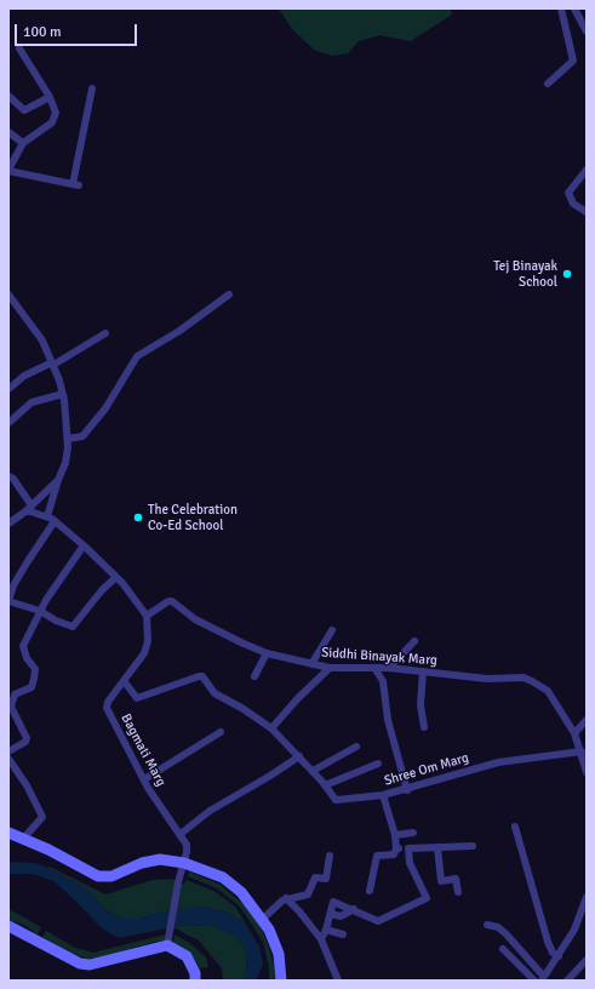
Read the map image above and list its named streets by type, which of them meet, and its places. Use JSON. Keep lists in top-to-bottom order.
{
  "streets": {
    "street": ["Siddhi Binayak Marg", "Bagmati Marg", "Shree Om Marg"]
  },
  "crossings": [
    ["Siddhi Binayak Marg", "Bagmati Marg"],
    ["Siddhi Binayak Marg", "Shree Om Marg"],
    ["Bagmati Marg", "Shree Om Marg"]
  ],
  "places": ["Tej Binayak School", "The Celebration Co-Ed School"],
  "scale_bar": "100 m"
}
